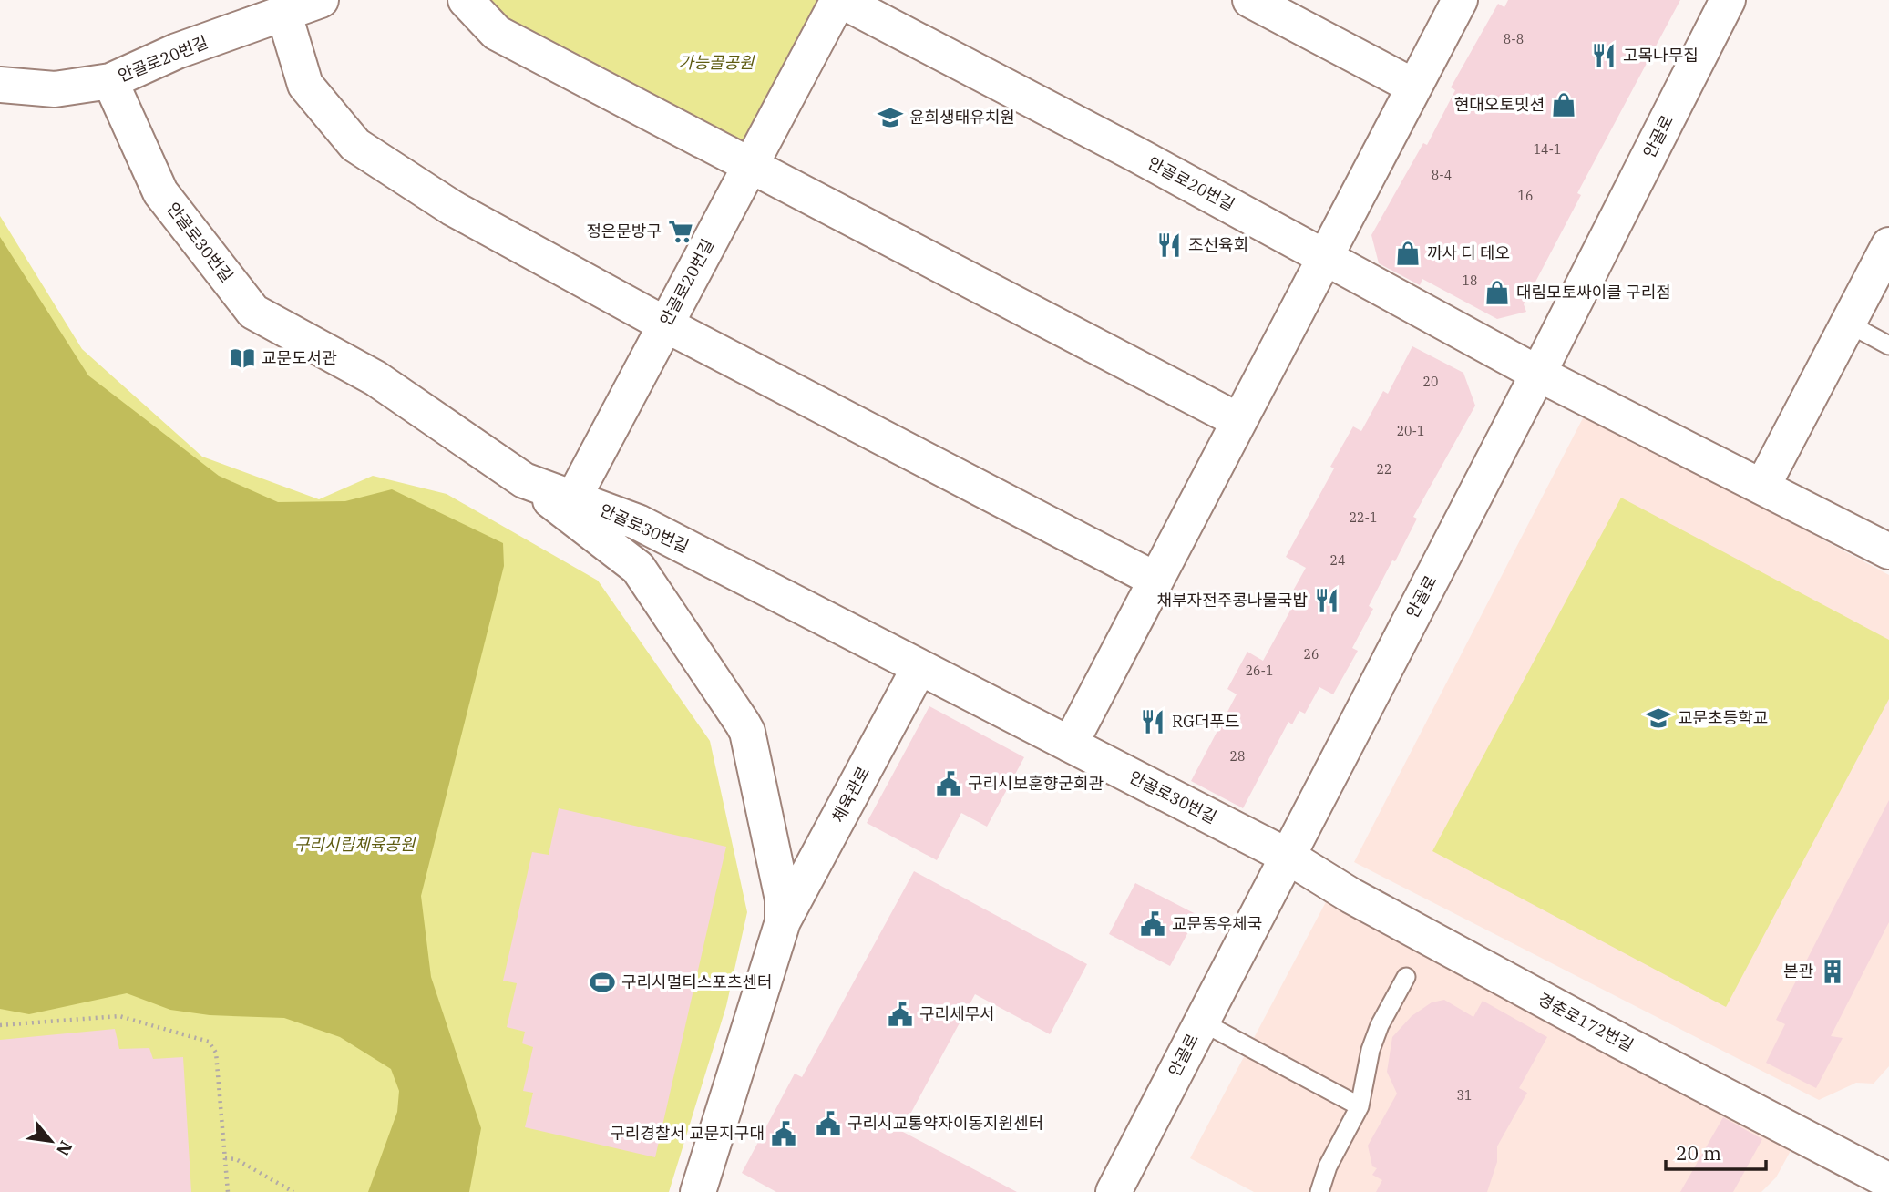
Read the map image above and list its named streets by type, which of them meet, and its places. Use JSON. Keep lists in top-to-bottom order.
{
  "streets": {
    "street": [
      "안골로20번길",
      "안골로",
      "안골로30번길",
      "체육관로",
      "경춘로172번길"
    ]
  },
  "crossings": [
    ["안골로20번길", "안골로"],
    ["안골로20번길", "안골로30번길"],
    ["안골로", "안골로30번길"],
    ["안골로", "경춘로172번길"],
    ["안골로30번길", "체육관로"],
    ["안골로30번길", "경춘로172번길"]
  ],
  "parks": ["가능골공원", "구리시립체육공원"],
  "places": {
    "restaurant": [
      "고목나무집",
      "조선육회",
      "채부자전주콩나물국밥",
      "RG더푸드"
    ],
    "shop": ["현대오토밋션", "까사 디 테오", "대림모토싸이클 구리점"],
    "school or university": ["윤희생태유치원", "교문초등학교"],
    "supermarket": ["정은문방구"],
    "library": ["교문도서관"],
    "public building": [
      "구리시보훈향군회관",
      "교문동우체국",
      "구리세무서",
      "구리시교통약자이동지원센터",
      "구리경찰서 교문지구대"
    ],
    "building": ["본관"],
    "sports": ["구리시멀티스포츠센터"]
  },
  "house_numbers": [
    "8-8",
    "14-1",
    "8-4",
    "16",
    "18",
    "20",
    "20-1",
    "22",
    "22-1",
    "24",
    "26",
    "26-1",
    "28",
    "31"
  ],
  "scale_bar": "20 m",
  "north": "bottom right"
}
